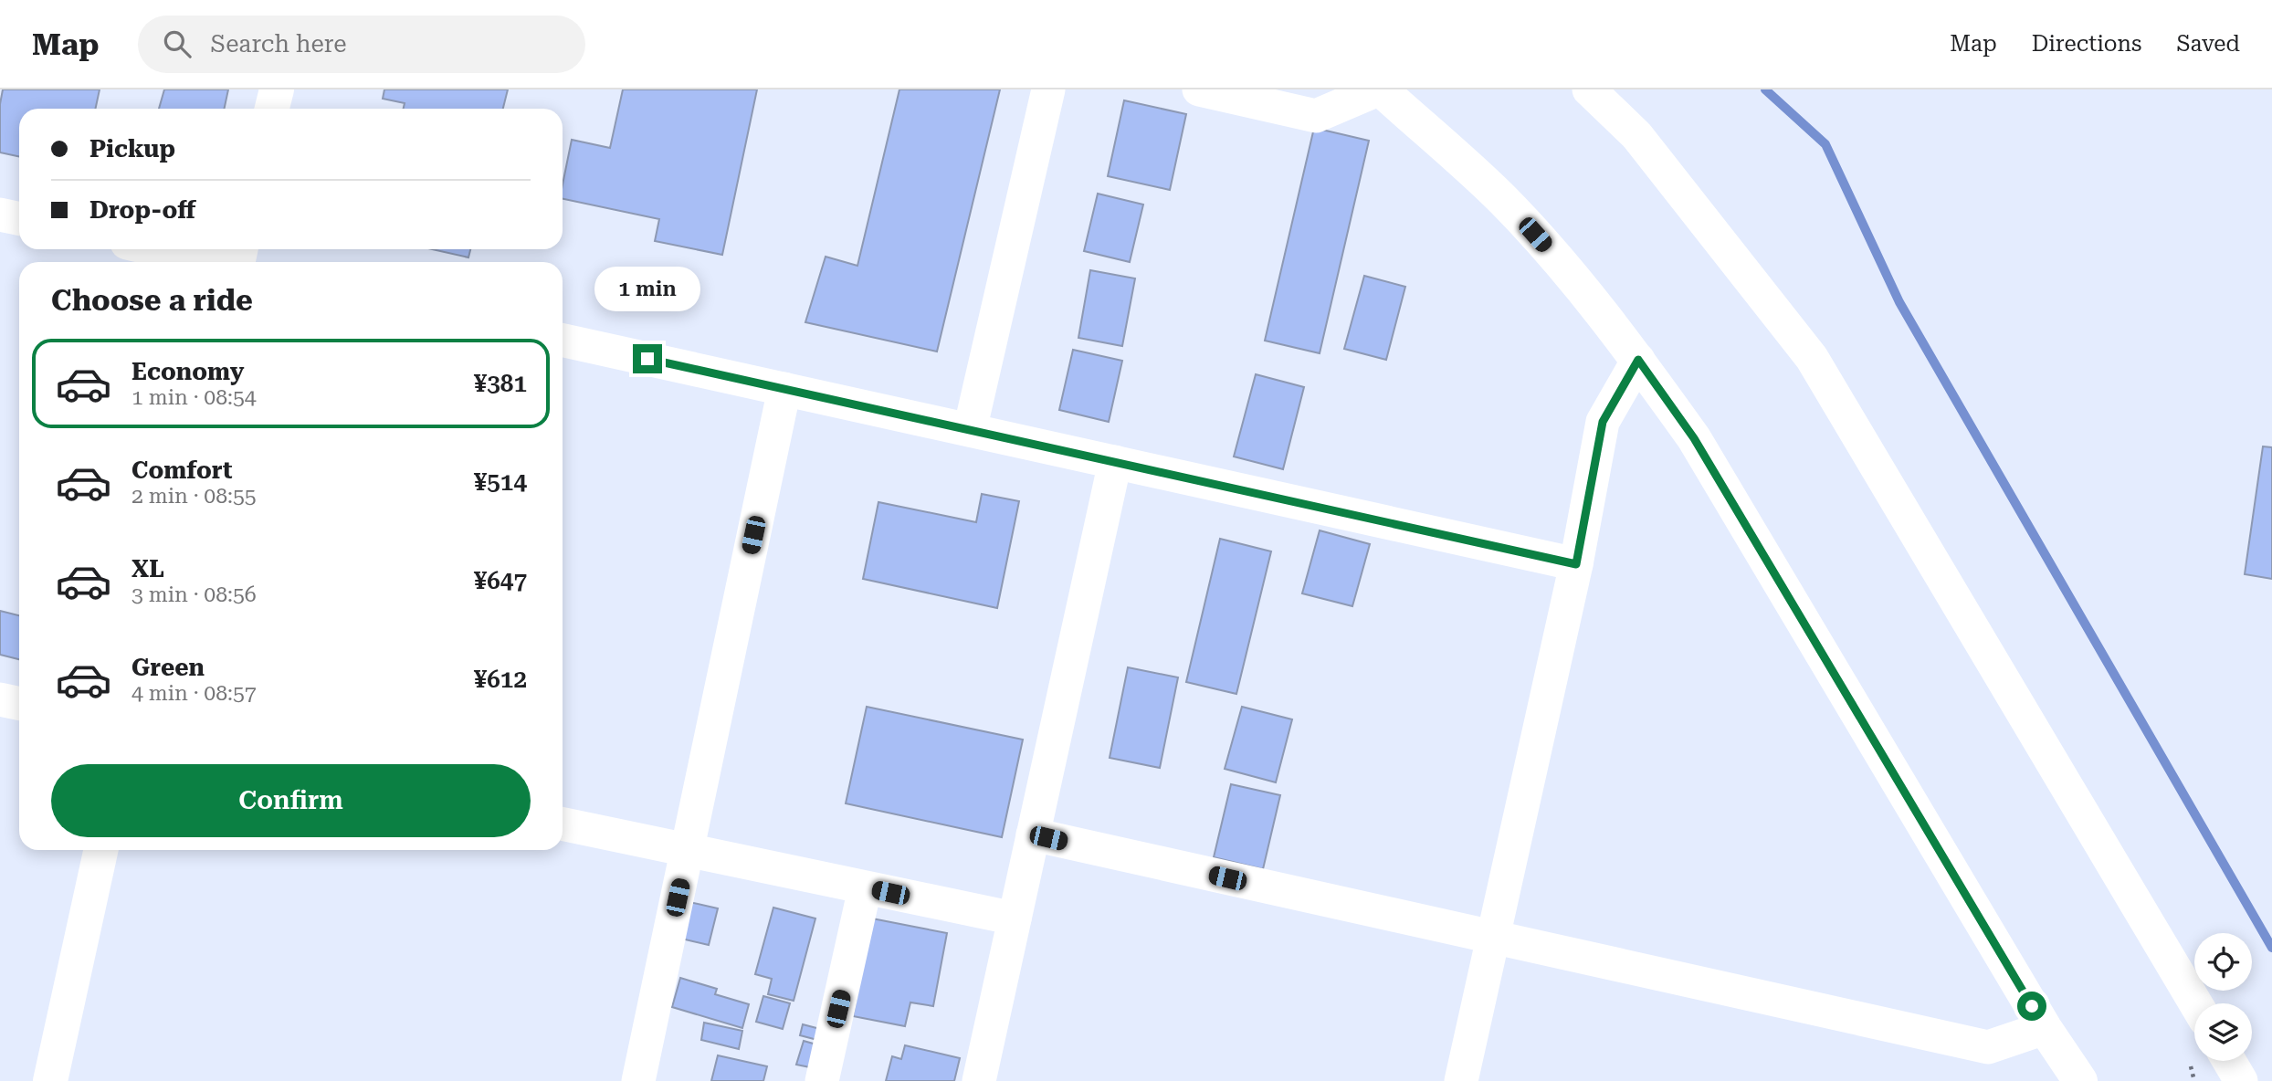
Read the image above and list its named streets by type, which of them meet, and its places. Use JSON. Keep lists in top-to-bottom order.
{
  "page": {
    "header": "Map",
    "search": "Search here",
    "nav": ["Map", "Directions", "Saved"],
    "banner": ["Pickup", "Drop-off"],
    "heading": "Choose a ride",
    "bubble": "1 min",
    "list": [
      {
        "name": "Economy",
        "note": "1 min · 08:54",
        "value": "¥381"
      },
      {
        "name": "Comfort",
        "note": "2 min · 08:55",
        "value": "¥514"
      },
      {
        "name": "XL",
        "note": "3 min · 08:56",
        "value": "¥647"
      },
      {
        "name": "Green",
        "note": "4 min · 08:57",
        "value": "¥612"
      }
    ],
    "buttons": "Confirm"
  }
}
